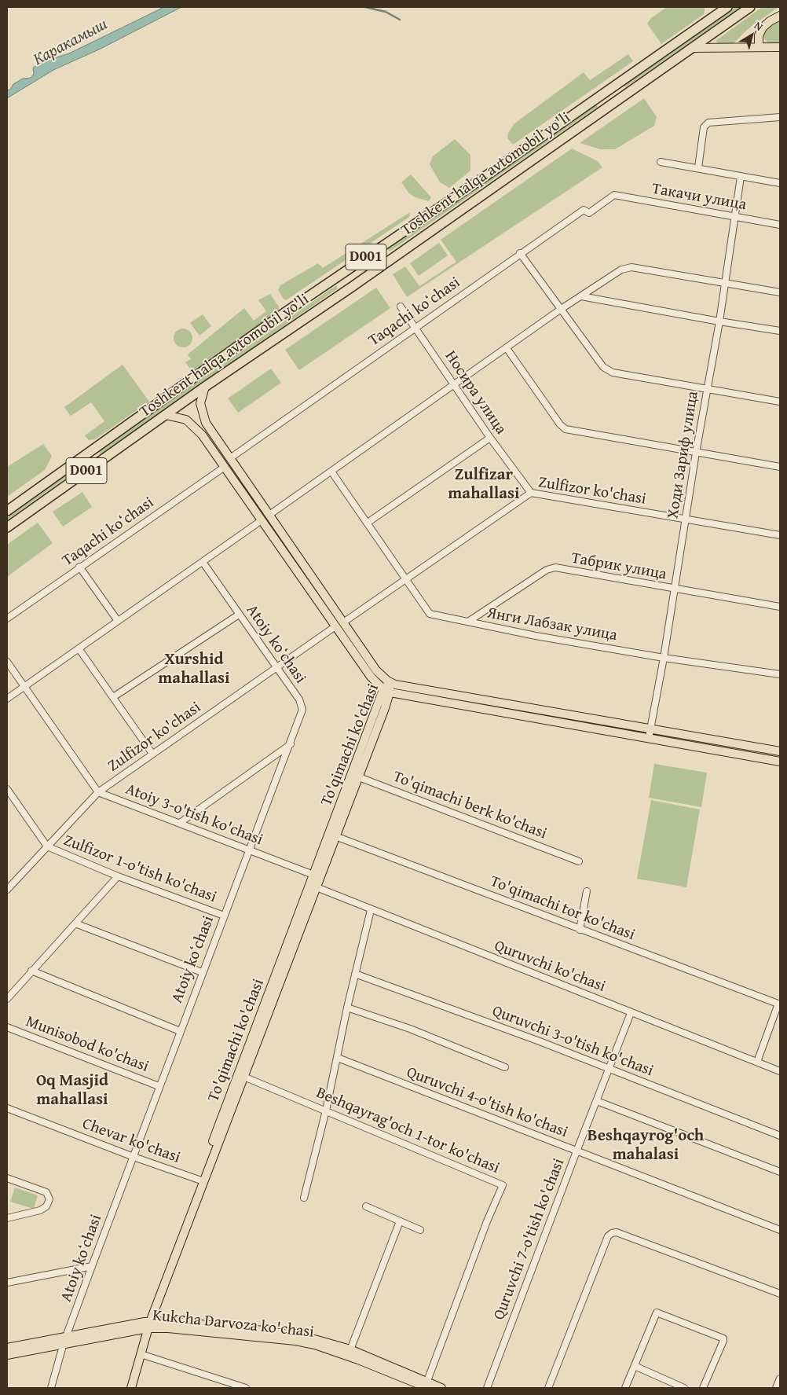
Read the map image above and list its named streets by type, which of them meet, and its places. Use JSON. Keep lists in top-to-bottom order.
{
  "streets": {
    "highway": ["Toshkent halqa avtomobil yo'li", "D001"],
    "main road": ["To'qimachi ko'chasi", "Kukcha Darvoza ko'chasi"],
    "street": [
      "Такачи улица",
      "Taqachi koʻchasi",
      "Носира улица",
      "Ходи Зариф улица",
      "Zulfizor ko'chasi",
      "Табрик улица",
      "Янги Лабзак улица",
      "Atoiy koʻchasi",
      "To'qimachi berk ko'chasi",
      "Atoiy 3-o'tish ko'chasi",
      "Zulfizor 1-o'tish ko'chasi",
      "To'qimachi tor ko'chasi",
      "Quruvchi ko'chasi",
      "Quruvchi 3-o'tish ko'chasi",
      "Munisobod ko'chasi",
      "Quruvchi 4-o'tish ko'chasi",
      "Beshqayrag'och 1-tor ko'chasi",
      "Chevar ko'chasi",
      "Quruvchi 7-o'tish ko'chasi"
    ]
  },
  "crossings": [
    ["Такачи улица", "Taqachi koʻchasi"],
    ["Такачи улица", "Ходи Зариф улица"],
    ["Taqachi koʻchasi", "Носира улица"],
    ["Носира улица", "Zulfizor ko'chasi"],
    ["Ходи Зариф улица", "Zulfizor ko'chasi"],
    ["Ходи Зариф улица", "Табрик улица"],
    ["Ходи Зариф улица", "Янги Лабзак улица"],
    ["Zulfizor ko'chasi", "Янги Лабзак улица"],
    ["Zulfizor ko'chasi", "Atoiy koʻchasi"],
    ["Zulfizor ko'chasi", "Atoiy 3-o'tish ko'chasi"],
    ["Zulfizor ko'chasi", "Zulfizor 1-o'tish ko'chasi"],
    ["Табрик улица", "Янги Лабзак улица"],
    ["Atoiy koʻchasi", "Atoiy 3-o'tish ko'chasi"],
    ["Atoiy koʻchasi", "Zulfizor 1-o'tish ko'chasi"],
    ["Atoiy koʻchasi", "Munisobod ko'chasi"],
    ["Atoiy koʻchasi", "Chevar ko'chasi"],
    ["Atoiy koʻchasi", "Kukcha Darvoza ko'chasi"],
    ["To'qimachi ko'chasi", "To'qimachi berk ko'chasi"],
    ["To'qimachi ko'chasi", "Atoiy 3-o'tish ko'chasi"],
    ["To'qimachi ko'chasi", "To'qimachi tor ko'chasi"],
    ["To'qimachi ko'chasi", "Quruvchi ko'chasi"],
    ["To'qimachi ko'chasi", "Beshqayrag'och 1-tor ko'chasi"],
    ["To'qimachi ko'chasi", "Chevar ko'chasi"],
    ["To'qimachi ko'chasi", "Kukcha Darvoza ko'chasi"],
    ["Quruvchi ko'chasi", "Quruvchi 7-o'tish ko'chasi"],
    ["Quruvchi 3-o'tish ko'chasi", "Quruvchi 7-o'tish ko'chasi"],
    ["Quruvchi 4-o'tish ko'chasi", "Quruvchi 7-o'tish ko'chasi"],
    ["Beshqayrag'och 1-tor ko'chasi", "Kukcha Darvoza ko'chasi"]
  ],
  "districts": [
    "Zulfizar mahallasi",
    "Xurshid mahallasi",
    "Oq Masjid mahallasi",
    "Beshqayrog'och mahalasi"
  ],
  "water": ["Каракамыш"],
  "north": "top right"
}
